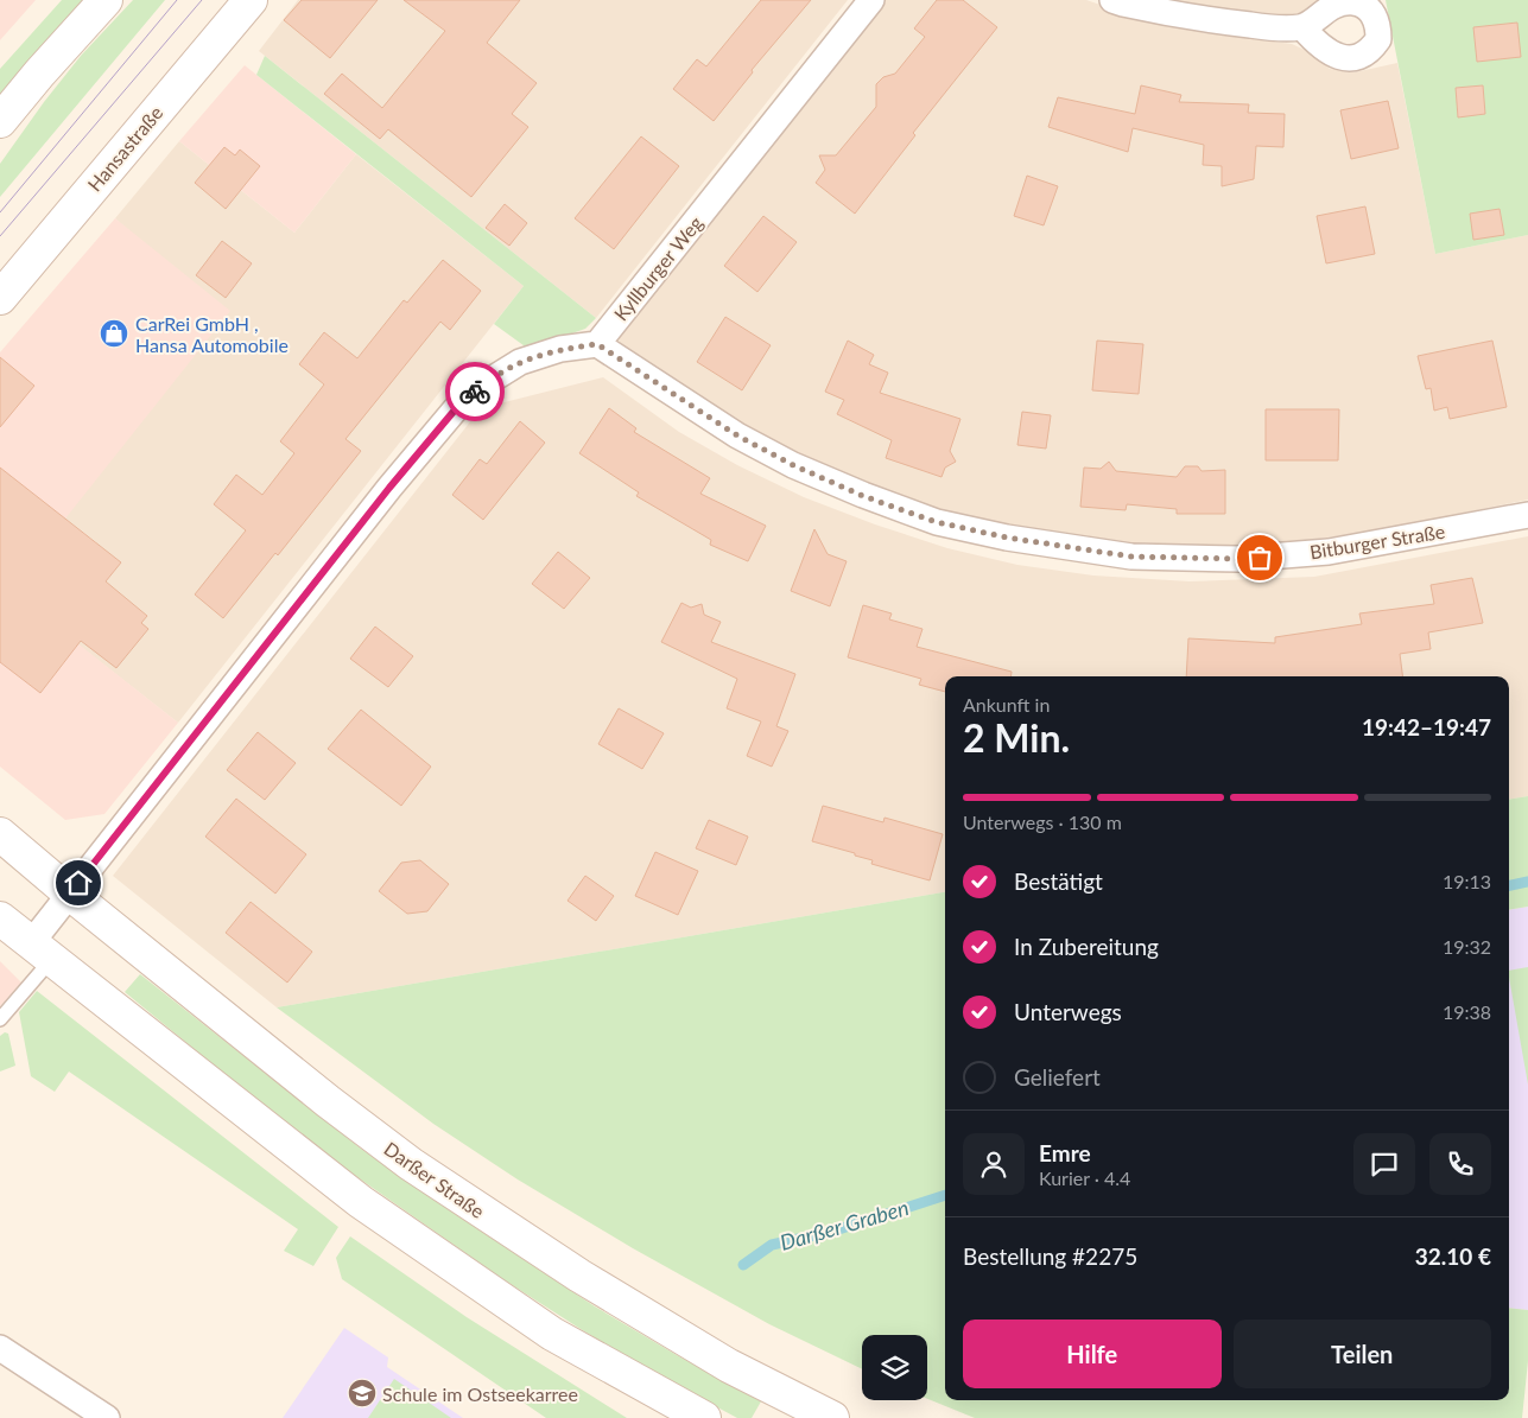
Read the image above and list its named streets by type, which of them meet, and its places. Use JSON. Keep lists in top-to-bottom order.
{
  "streets": {
    "main road": ["Hansastraße", "Darßer Straße"],
    "street": ["Kyllburger Weg", "Bitburger Straße"]
  },
  "crossings": [
    ["Kyllburger Weg", "Bitburger Straße"]
  ],
  "water": ["Darßer Graben"],
  "places": {
    "shop": ["CarRei GmbH , Hansa Automobile"],
    "school or university": ["Schule im Ostseekarree"]
  },
  "page": {
    "heading": ["2 Min.", "Ankunft in", "19:42–19:47"],
    "panel": [
      "Emre",
      "Kurier · 4.4",
      "Bestellung #2275",
      "32.10 €"
    ],
    "bar": "Unterwegs · 130 m",
    "list": [
      ["Bestätigt", "19:13"],
      ["In Zubereitung", "19:32"],
      ["Unterwegs", "19:38"],
      "Geliefert"
    ],
    "buttons": ["Hilfe", "Teilen"]
  }
}
